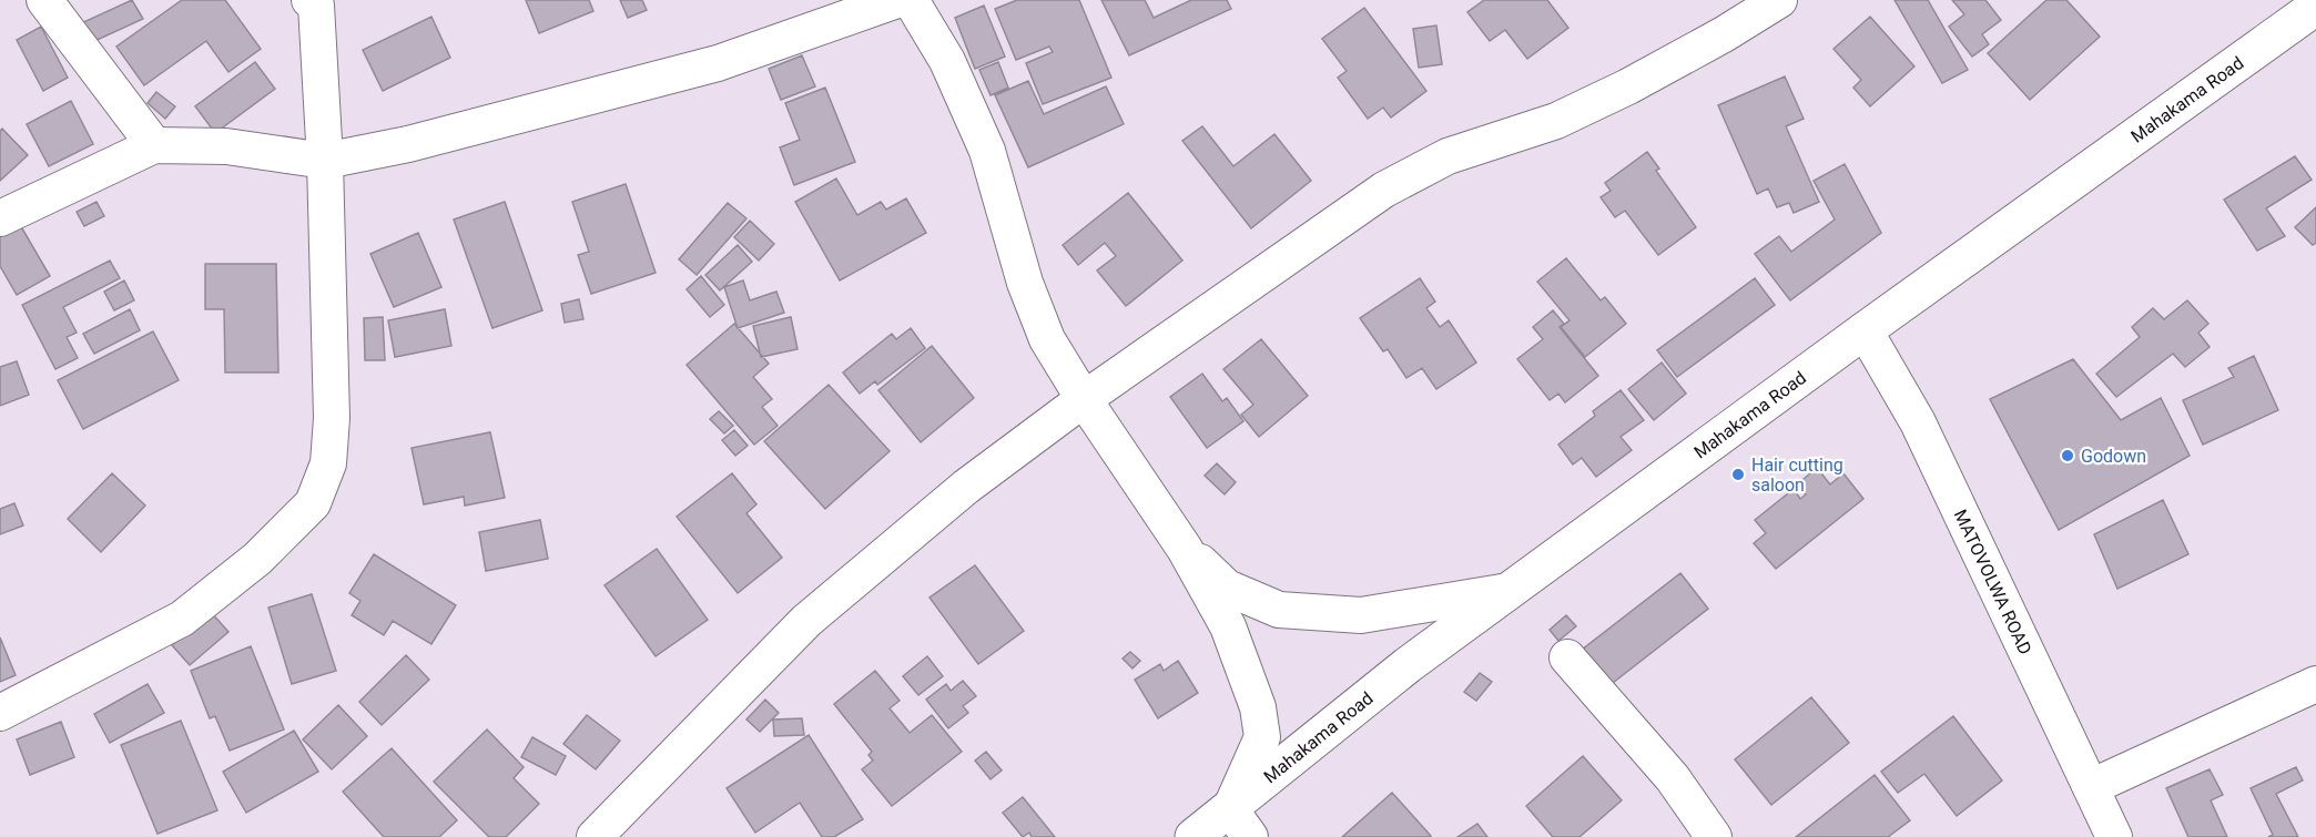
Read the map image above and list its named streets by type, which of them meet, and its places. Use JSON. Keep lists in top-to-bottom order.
{
  "streets": {
    "street": ["Mahakama Road", "MATOVOLWA ROAD"]
  },
  "crossings": [
    ["Mahakama Road", "MATOVOLWA ROAD"]
  ],
  "places": ["Godown", "Hair cutting saloon"]
}
